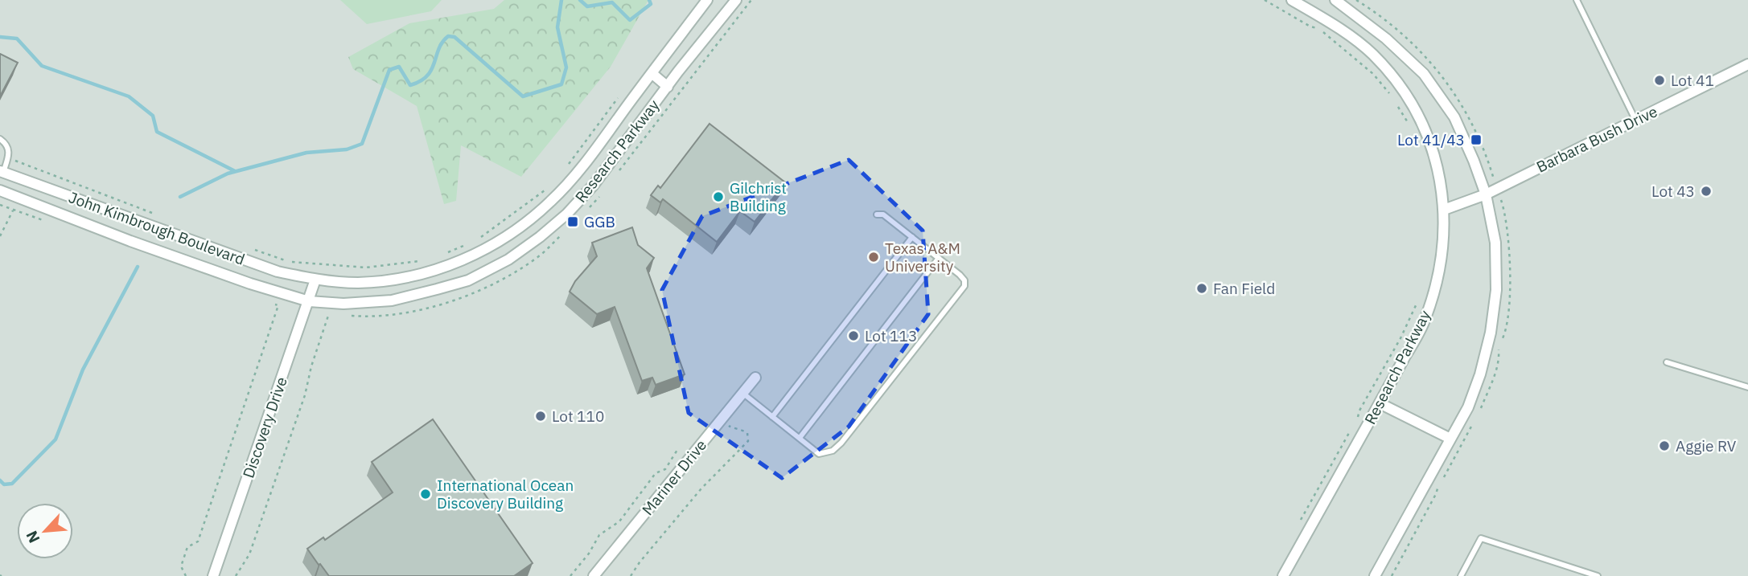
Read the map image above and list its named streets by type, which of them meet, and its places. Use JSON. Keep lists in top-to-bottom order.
{
  "streets": {
    "street": [
      "Barbara Bush Drive",
      "Research Parkway",
      "John Kimbrough Boulevard",
      "Discovery Drive",
      "Mariner Drive"
    ]
  },
  "crossings": [
    ["Barbara Bush Drive", "Research Parkway"],
    ["Research Parkway", "John Kimbrough Boulevard"],
    ["Research Parkway", "Discovery Drive"],
    ["John Kimbrough Boulevard", "Discovery Drive"]
  ],
  "places": {
    "other": [
      "Lot 41",
      "Lot 43",
      "Gilchrist Building",
      "Texas A&M University",
      "Fan Field",
      "Lot 113",
      "Lot 110",
      "Aggie RV",
      "International Ocean Discovery Building"
    ],
    "transit": ["Lot 41/43", "GGB"]
  },
  "north": "bottom left"
}
